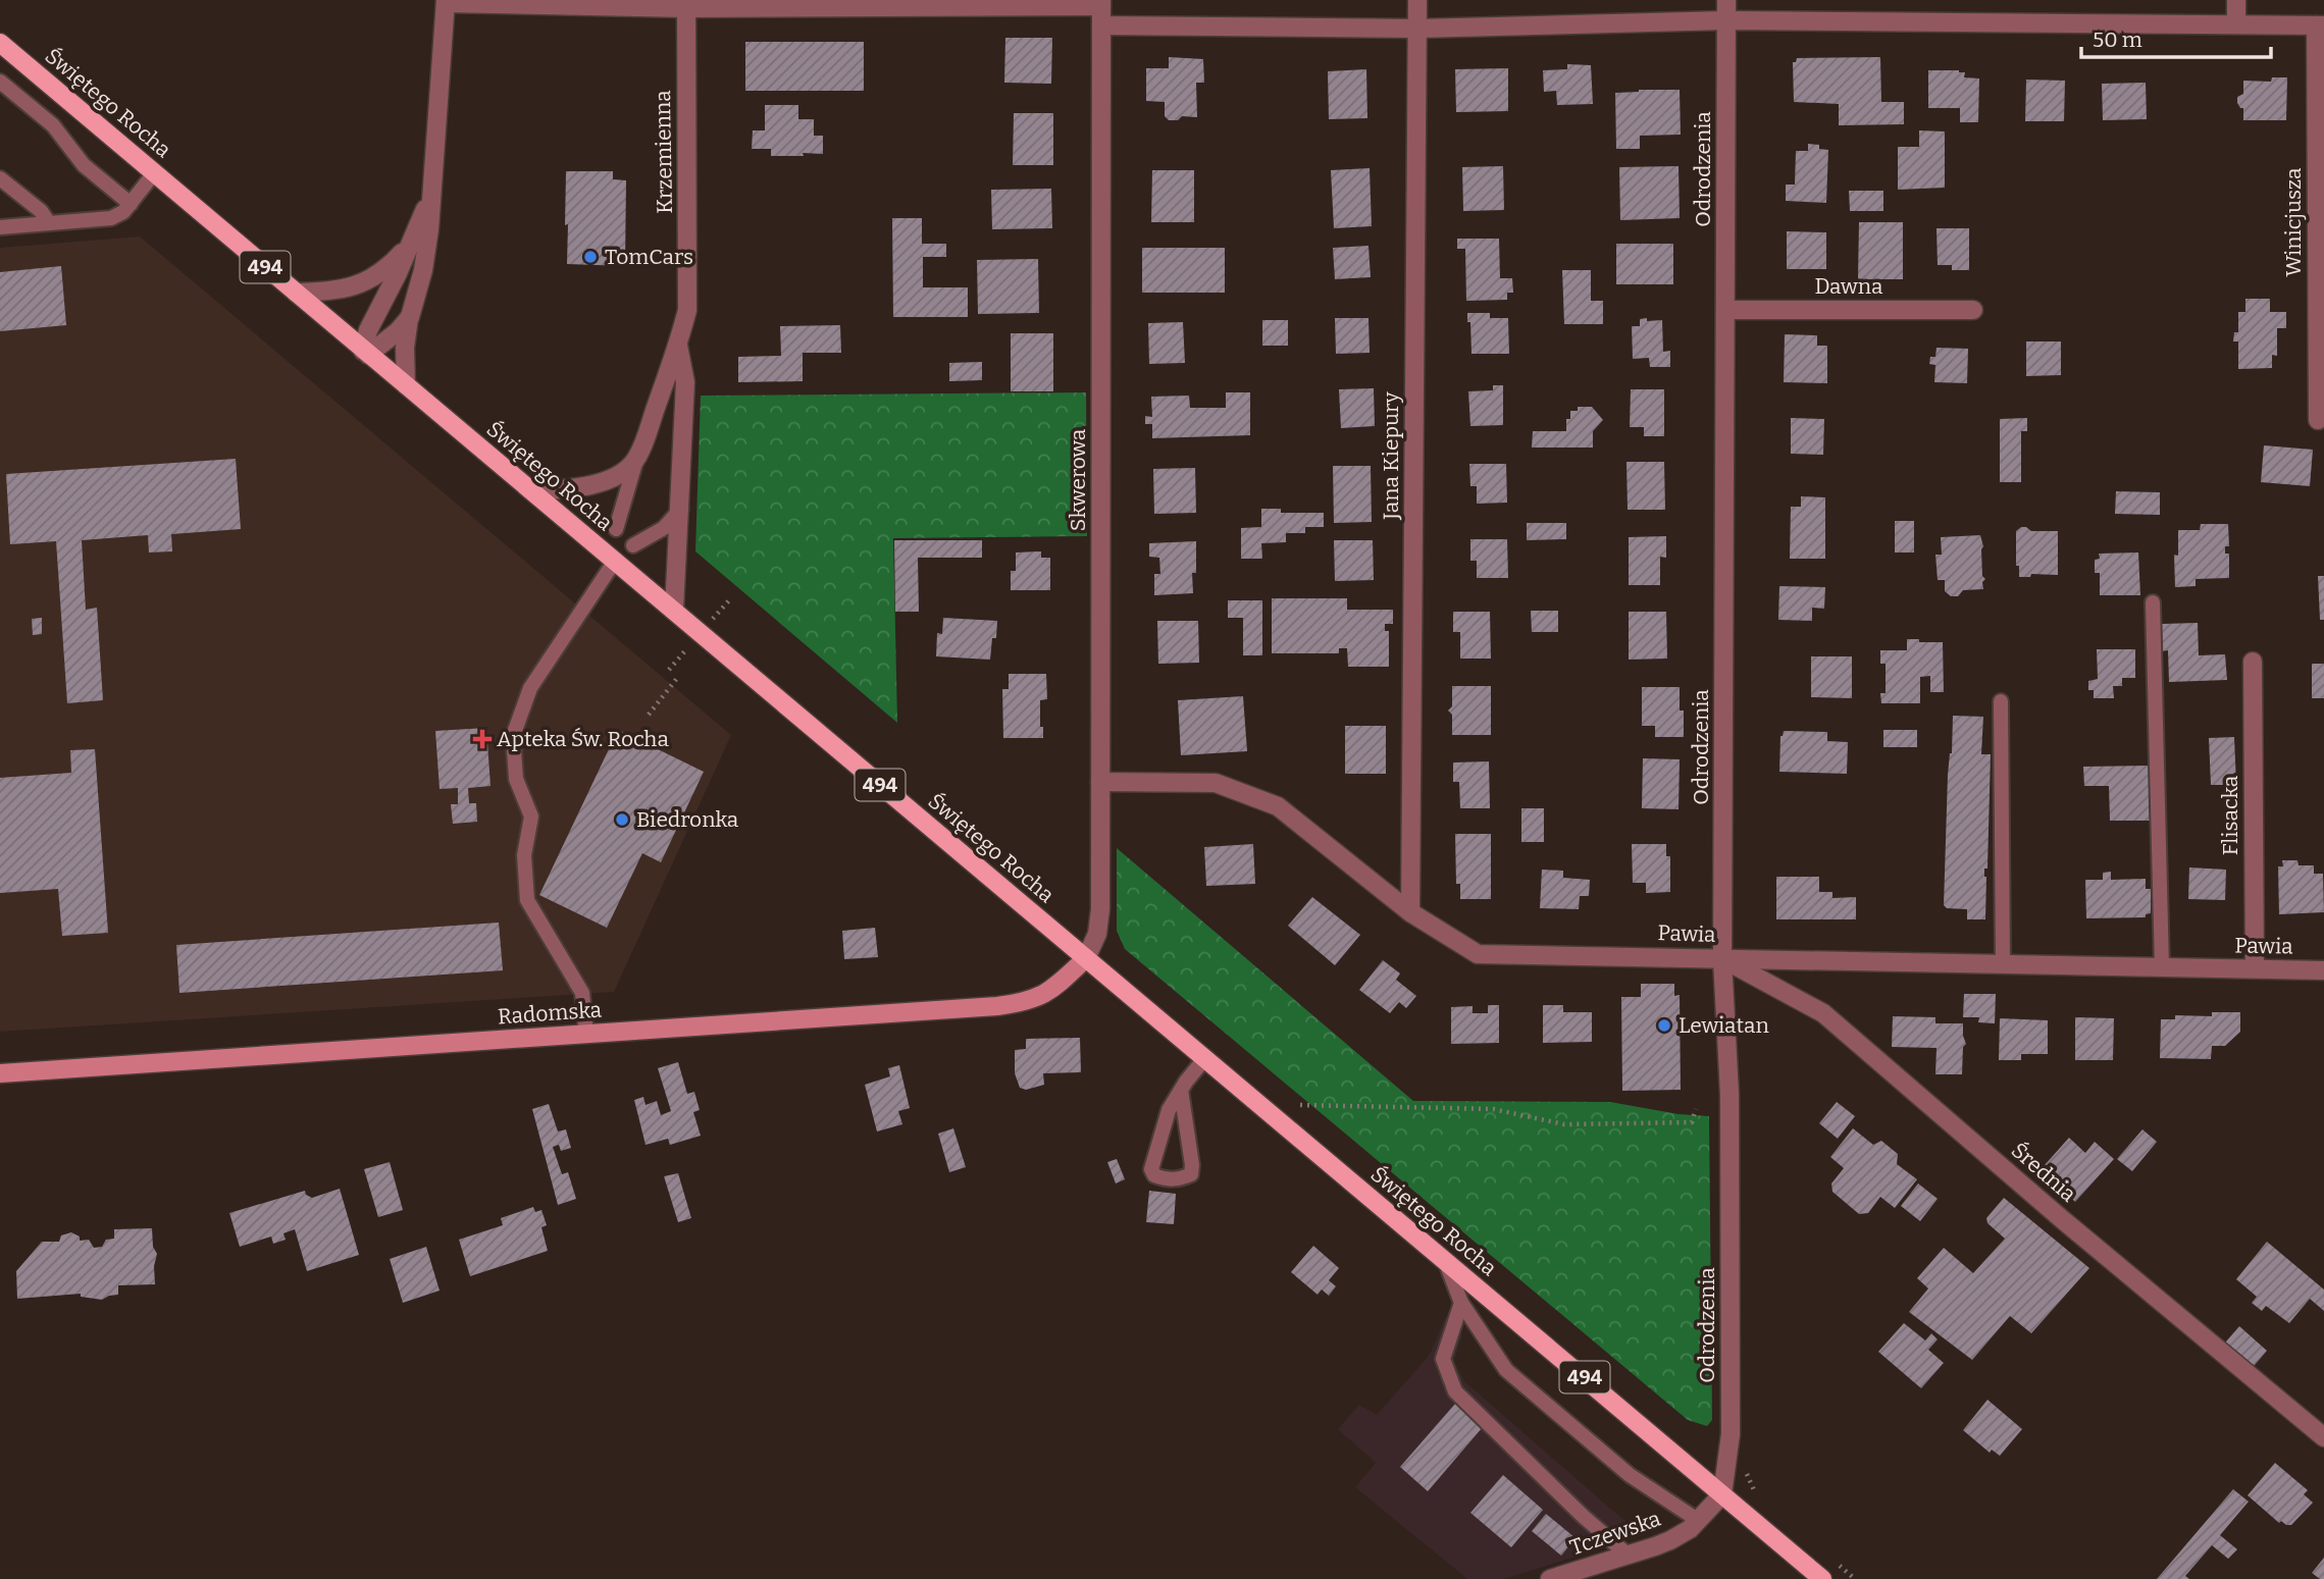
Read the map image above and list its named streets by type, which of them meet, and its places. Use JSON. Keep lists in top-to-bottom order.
{
  "streets": {
    "main road": ["Świętego Rocha", "494"],
    "street": [
      "Krzemienna",
      "Odrodzenia",
      "Winicjusza",
      "Dawna",
      "Jana Kiepury",
      "Skwerowa",
      "Flisacka",
      "Pawia",
      "Radomska",
      "Średnia",
      "Tczewska"
    ]
  },
  "crossings": [
    ["Świętego Rocha", "Krzemienna"],
    ["Świętego Rocha", "Odrodzenia"],
    ["Świętego Rocha", "Skwerowa"],
    ["Świętego Rocha", "Radomska"],
    ["Świętego Rocha", "Tczewska"],
    ["Odrodzenia", "Dawna"],
    ["Odrodzenia", "Pawia"],
    ["Odrodzenia", "Średnia"],
    ["Odrodzenia", "Tczewska"],
    ["Jana Kiepury", "Pawia"],
    ["Skwerowa", "Pawia"],
    ["Skwerowa", "Radomska"],
    ["Flisacka", "Pawia"],
    ["Pawia", "Średnia"]
  ],
  "places": {
    "other": ["TomCars", "Biedronka", "Lewiatan"],
    "health": ["Apteka Św. Rocha"]
  },
  "scale_bar": "50 m"
}
